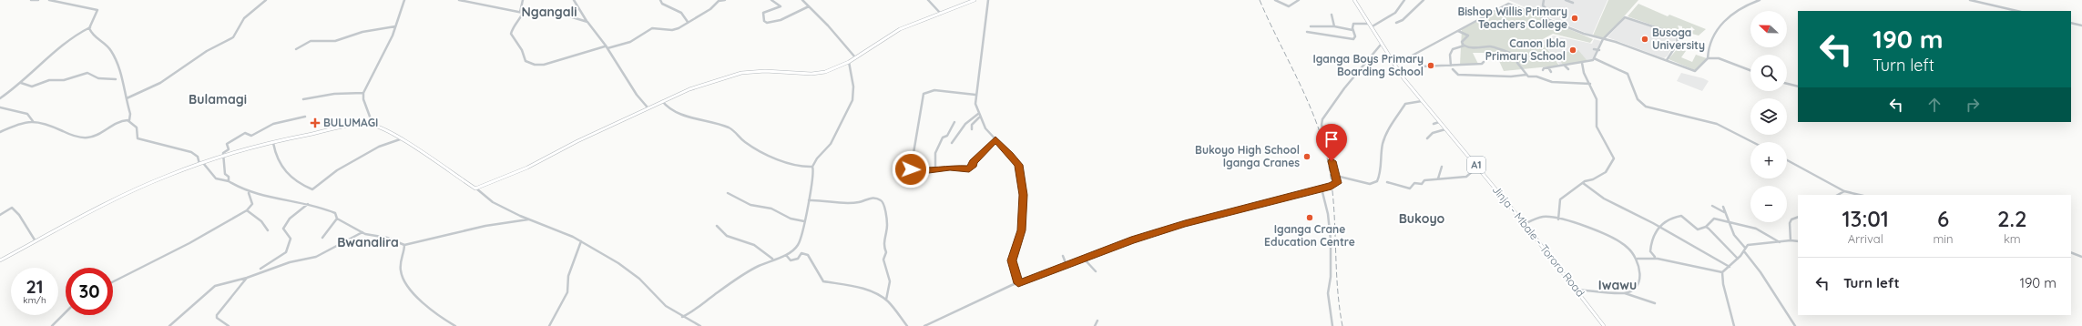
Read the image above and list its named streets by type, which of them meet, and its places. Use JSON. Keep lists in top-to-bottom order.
{
  "streets": {
    "main road": ["A1", "Jinja - Mbale - Tororo Road"]
  },
  "districts": [
    "Ngangali",
    "Bulamagi",
    "Bukoyo",
    "Bwanalira",
    "Iwawu"
  ],
  "places": {
    "other": [
      "Bishop Willis Primary Teachers College",
      "Busoga University",
      "Canon Ibla Primary School",
      "Iganga Boys Primary Boarding School",
      "Bukoyo High School Iganga Cranes",
      "Iganga Crane Education Centre"
    ],
    "health": ["BULUMAGI"]
  },
  "north": "left",
  "page": {
    "map_buttons": ["+", "−"],
    "turn": ["190 m", "Turn left"],
    "eta": [
      "13:01",
      "Arrival",
      "6",
      "min",
      "2.2",
      "km"
    ],
    "list": [
      {
        "name": "Turn left",
        "value": "190 m"
      }
    ],
    "speed": "21 km/h",
    "limit": "30"
  }
}
